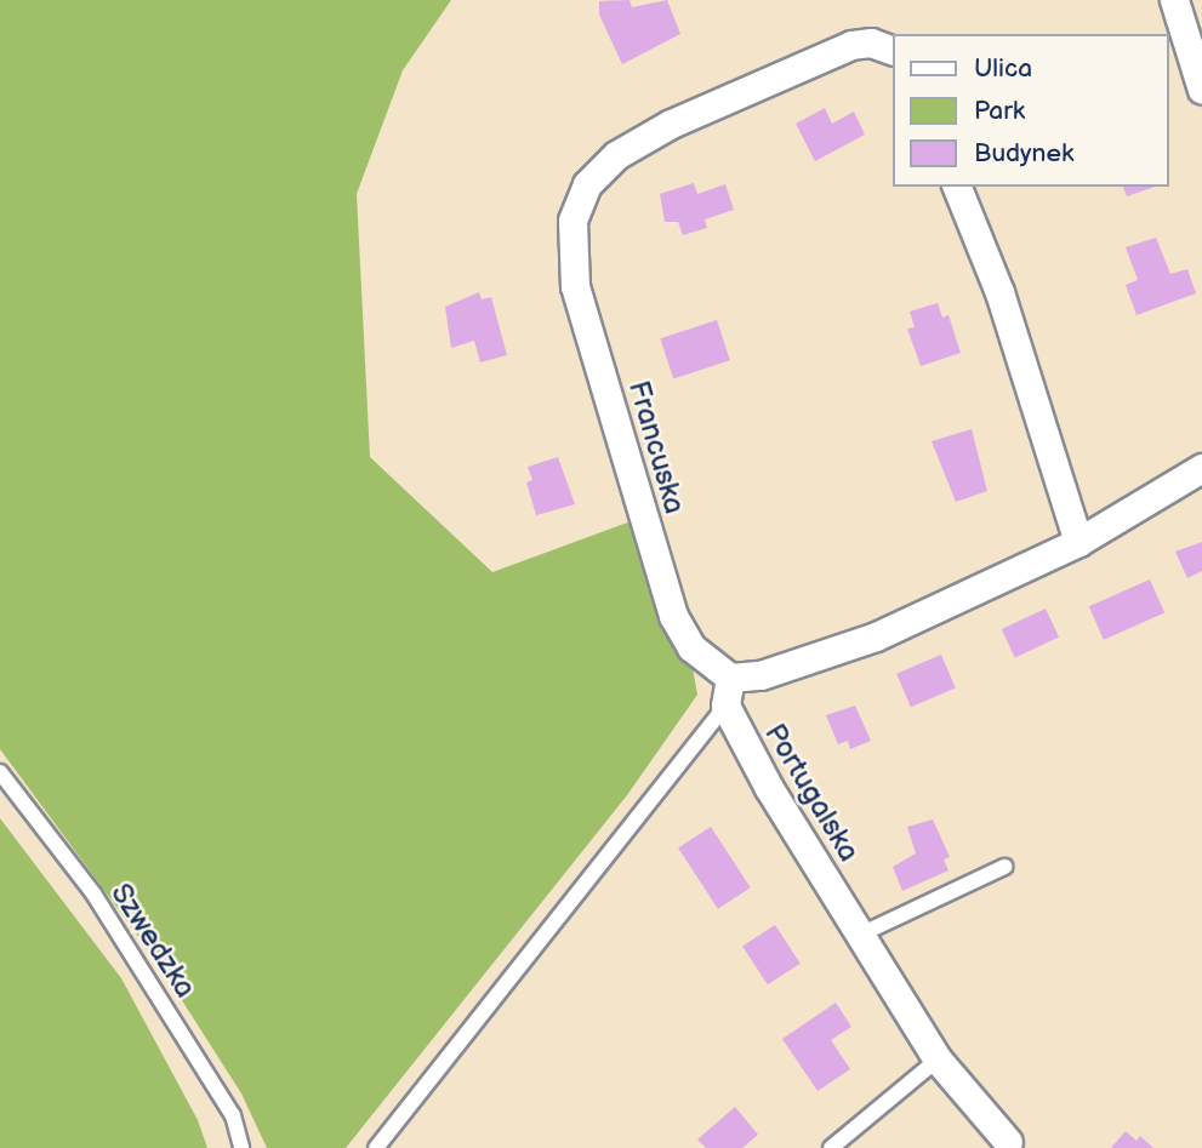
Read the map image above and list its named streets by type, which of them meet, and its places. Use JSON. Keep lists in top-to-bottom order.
{
  "streets": {
    "street": ["Francuska", "Portugalska"],
    "lane": ["Szwedzka"]
  },
  "crossings": [
    ["Francuska", "Portugalska"]
  ],
  "legend": ["Ulica", "Park", "Budynek"]
}
